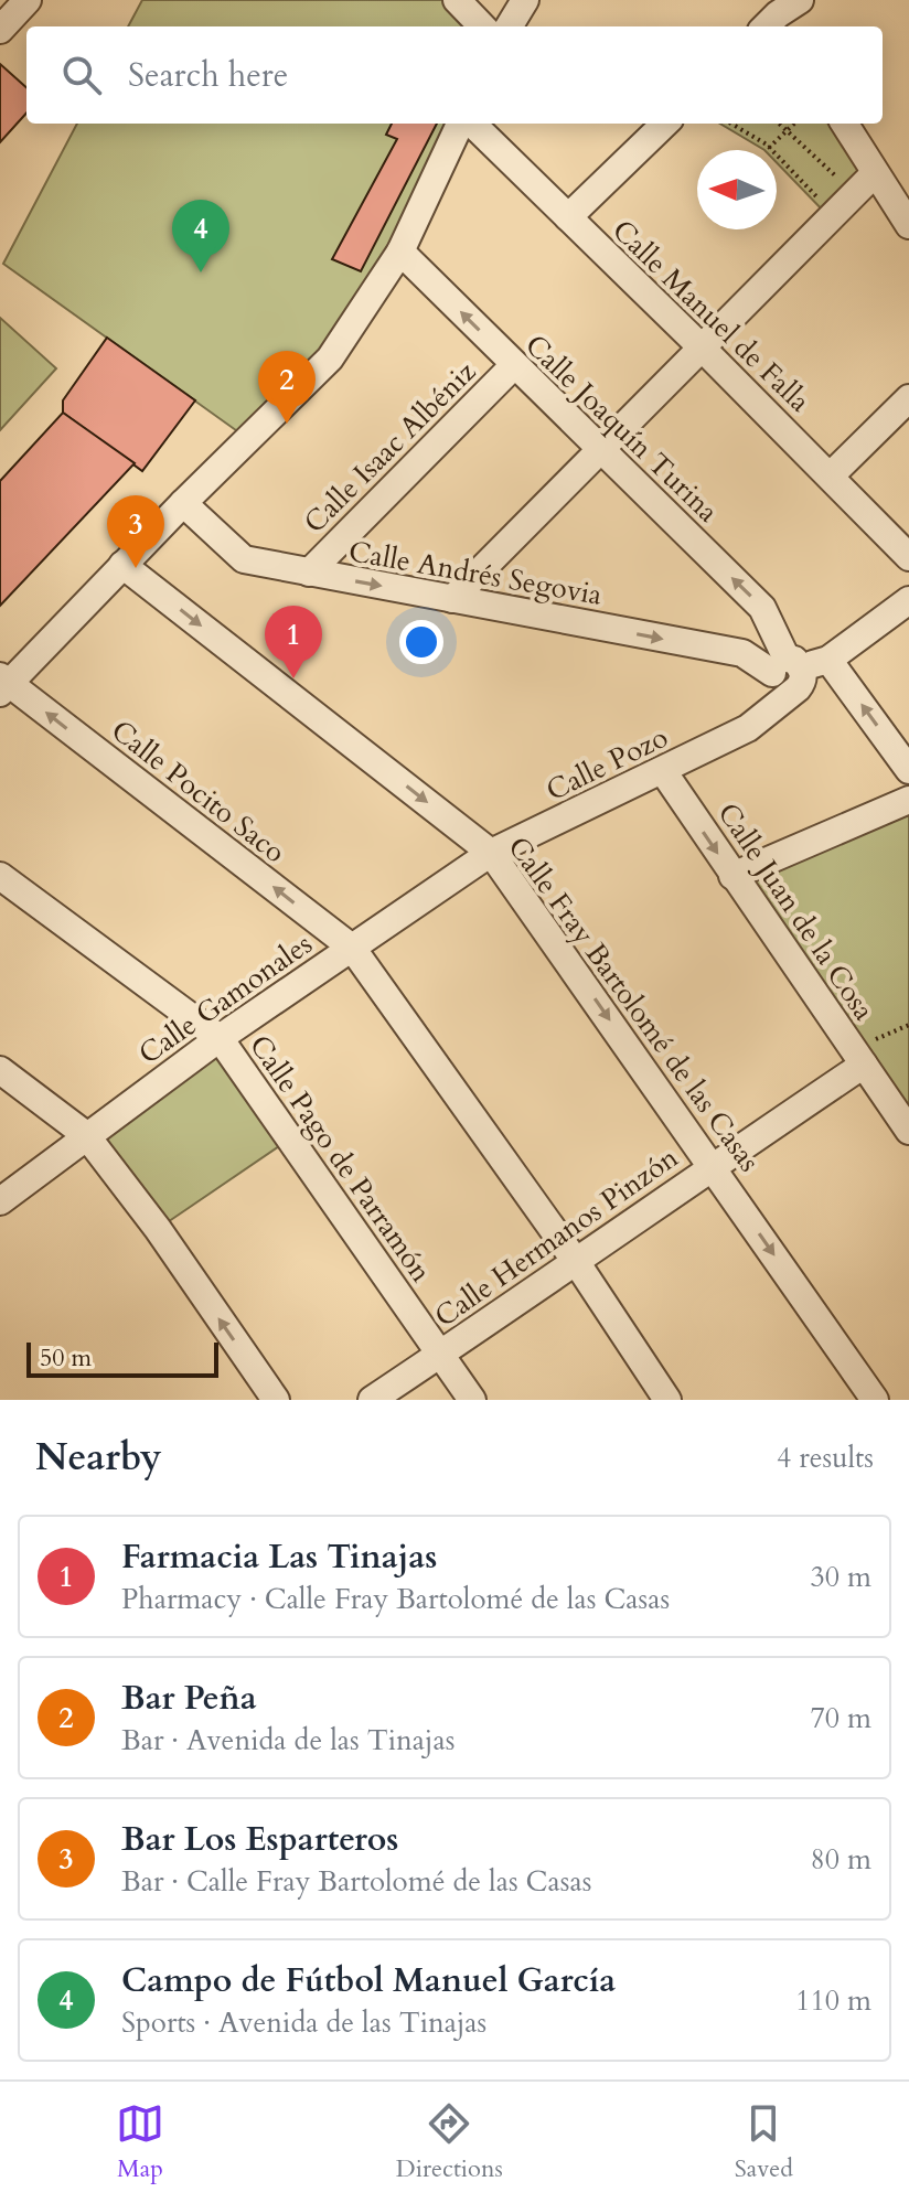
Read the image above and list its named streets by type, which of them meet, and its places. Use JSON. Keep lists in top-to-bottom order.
{
  "streets": {
    "street": [
      "Calle Manuel de Falla",
      "Calle Joaquín Turina",
      "Calle Isaac Albéniz",
      "Calle Andrés Segovia",
      "Calle Pozo",
      "Calle Pocito Saco",
      "Calle Juan de la Cosa",
      "Calle Gamonales",
      "Calle Fray Bartolomé de las Casas",
      "Calle Pago de Parramón",
      "Calle Hermanos Pinzón"
    ]
  },
  "crossings": [
    ["Calle Joaquín Turina", "Calle Isaac Albéniz"],
    ["Calle Joaquín Turina", "Calle Andrés Segovia"],
    ["Calle Joaquín Turina", "Calle Pozo"],
    ["Calle Isaac Albéniz", "Calle Andrés Segovia"],
    ["Calle Andrés Segovia", "Calle Pozo"],
    ["Calle Pozo", "Calle Juan de la Cosa"],
    ["Calle Pozo", "Calle Gamonales"],
    ["Calle Pozo", "Calle Fray Bartolomé de las Casas"],
    ["Calle Pocito Saco", "Calle Gamonales"],
    ["Calle Pocito Saco", "Calle Hermanos Pinzón"],
    ["Calle Juan de la Cosa", "Calle Hermanos Pinzón"],
    ["Calle Gamonales", "Calle Fray Bartolomé de las Casas"],
    ["Calle Gamonales", "Calle Pago de Parramón"],
    ["Calle Fray Bartolomé de las Casas", "Calle Hermanos Pinzón"],
    ["Calle Pago de Parramón", "Calle Hermanos Pinzón"]
  ],
  "one_way": [
    "Calle Joaquín Turina",
    "Calle Andrés Segovia",
    "Calle Pocito Saco",
    "Calle Fray Bartolomé de las Casas"
  ],
  "scale_bar": "50 m",
  "north": "left",
  "page": {
    "search": "Search here",
    "pins": [
      "4",
      "2",
      "3",
      "1"
    ],
    "scale": "50 m",
    "heading": ["Nearby", "4 results"],
    "list": [
      {
        "mark": "1",
        "name": "Farmacia Las Tinajas",
        "note": "Pharmacy · Calle Fray Bartolomé de las Casas",
        "value": "30 m"
      },
      {
        "mark": "2",
        "name": "Bar Peña",
        "note": "Bar · Avenida de las Tinajas",
        "value": "70 m"
      },
      {
        "mark": "3",
        "name": "Bar Los Esparteros",
        "note": "Bar · Calle Fray Bartolomé de las Casas",
        "value": "80 m"
      },
      {
        "mark": "4",
        "name": "Campo de Fútbol Manuel García",
        "note": "Sports · Avenida de las Tinajas",
        "value": "110 m"
      }
    ],
    "nav": ["Map", "Directions", "Saved"]
  }
}
